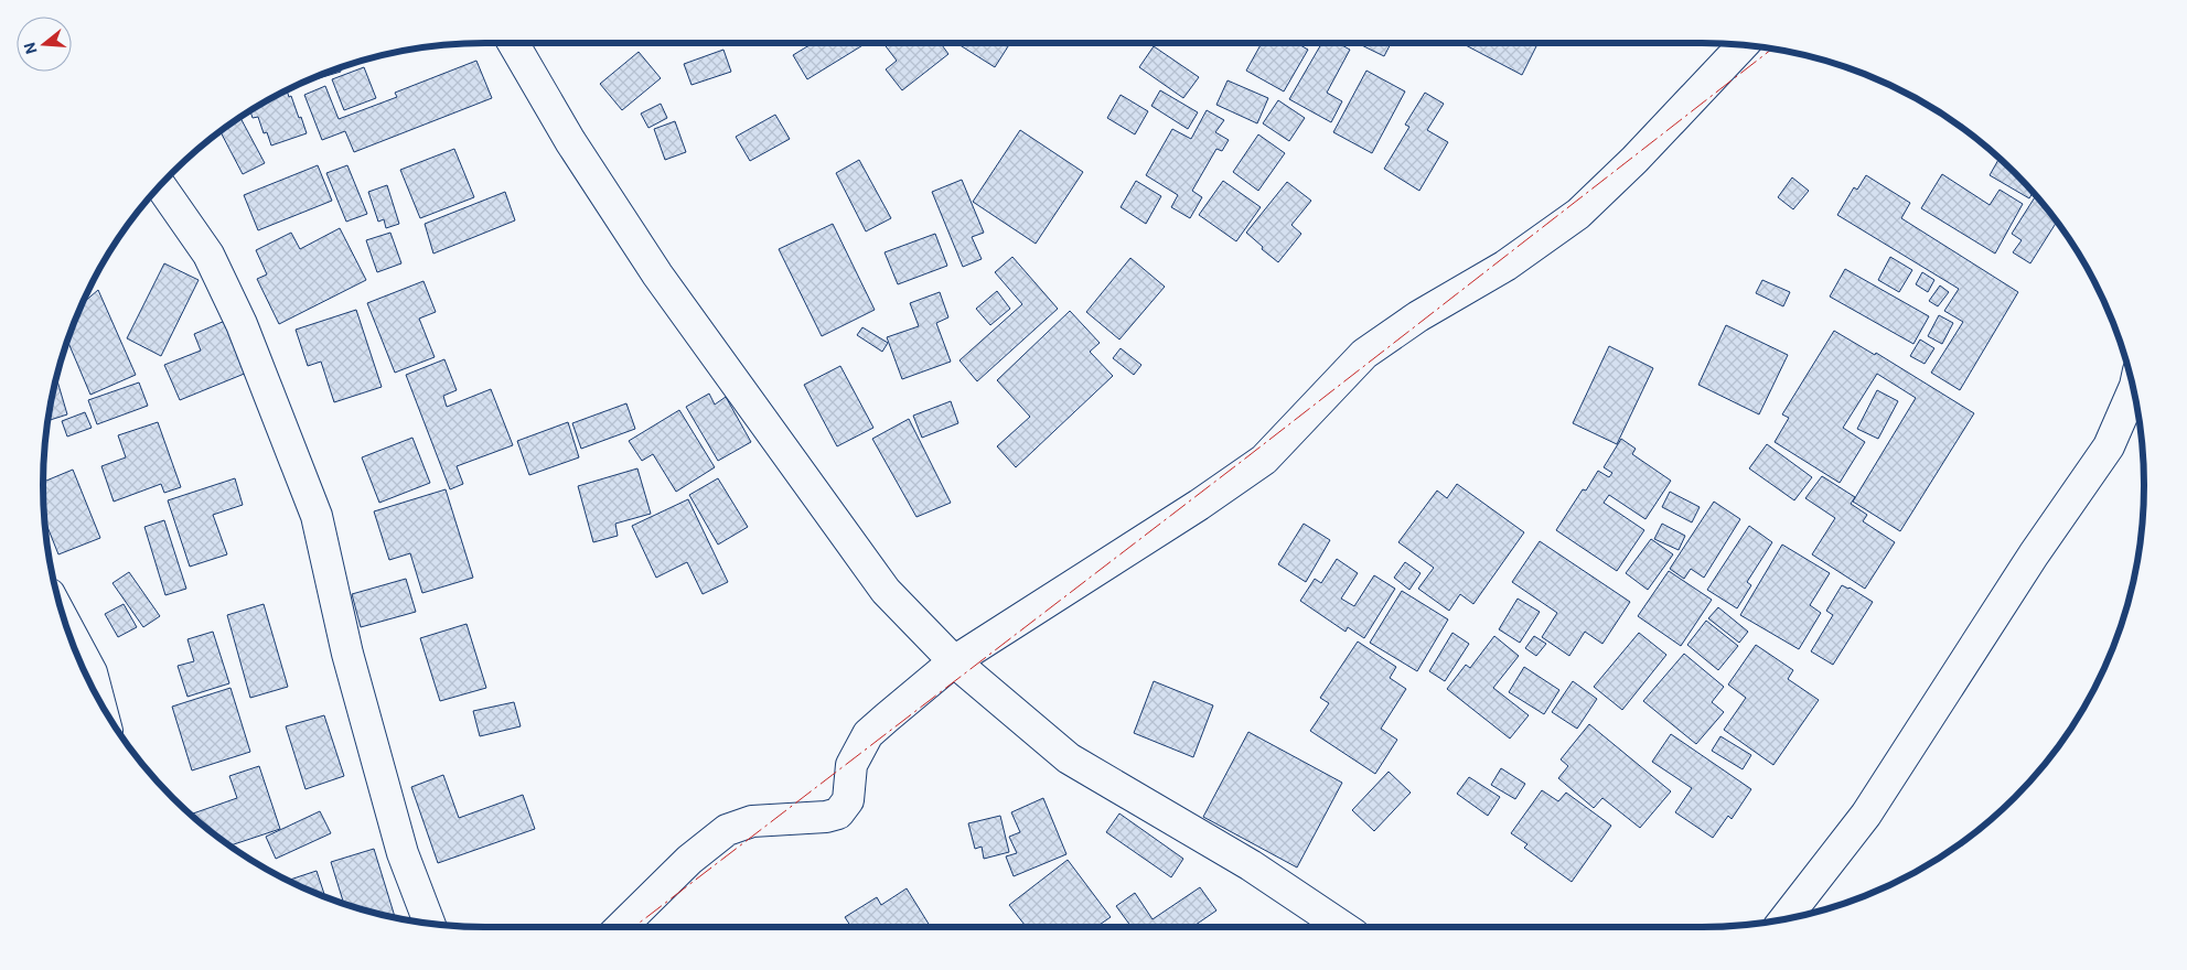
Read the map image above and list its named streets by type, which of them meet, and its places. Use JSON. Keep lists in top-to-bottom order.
{
  "north": "left"
}
